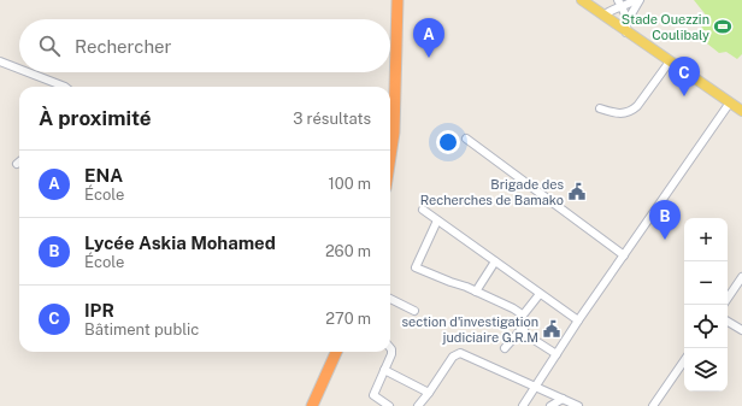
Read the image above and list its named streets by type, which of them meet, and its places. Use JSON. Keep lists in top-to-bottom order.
{
  "places": {
    "sports": ["Stade Ouezzin Coulibaly"],
    "public building": ["Brigade des Recherches de Bamako", "section d'investigation judiciaire G.R.M"]
  },
  "page": {
    "pins": ["A", "C", "B"],
    "search": "Rechercher",
    "heading": ["À proximité", "3 résultats"],
    "list": [
      {
        "mark": "A",
        "name": "ENA",
        "note": "École",
        "value": "100 m"
      },
      {
        "mark": "B",
        "name": "Lycée Askia Mohamed",
        "note": "École",
        "value": "260 m"
      },
      {
        "mark": "C",
        "name": "IPR",
        "note": "Bâtiment public",
        "value": "270 m"
      }
    ],
    "map_buttons": ["+", "−"]
  }
}
